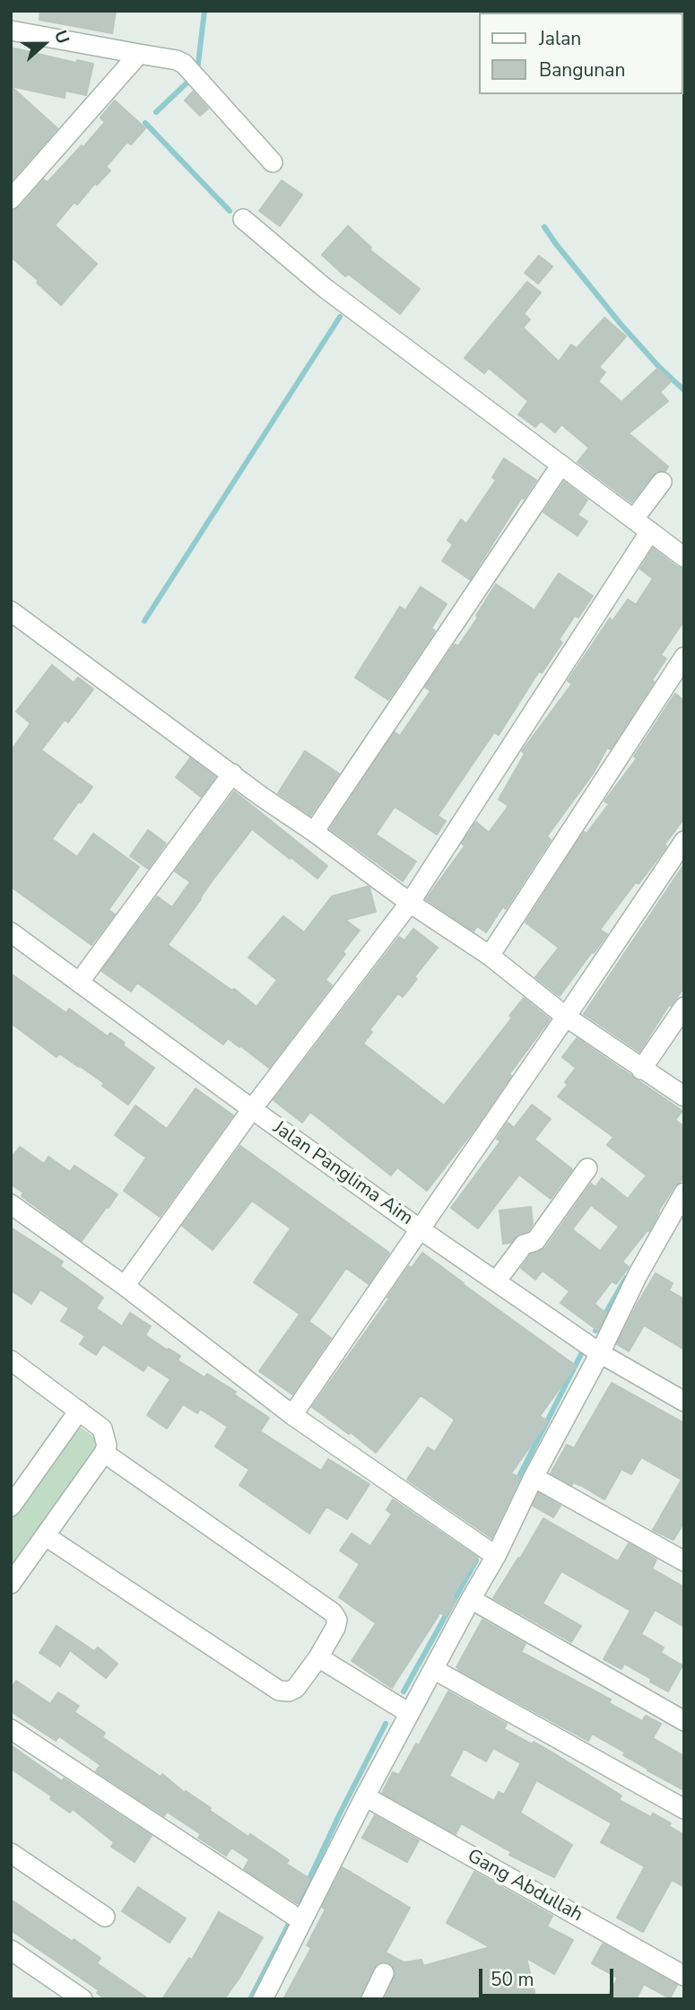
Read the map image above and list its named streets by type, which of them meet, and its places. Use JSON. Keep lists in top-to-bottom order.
{
  "streets": {
    "street": ["Jalan Panglima Aim", "Gang Abdullah"]
  },
  "legend": ["Jalan", "Bangunan"],
  "scale_bar": "50 m",
  "north": "right"
}
